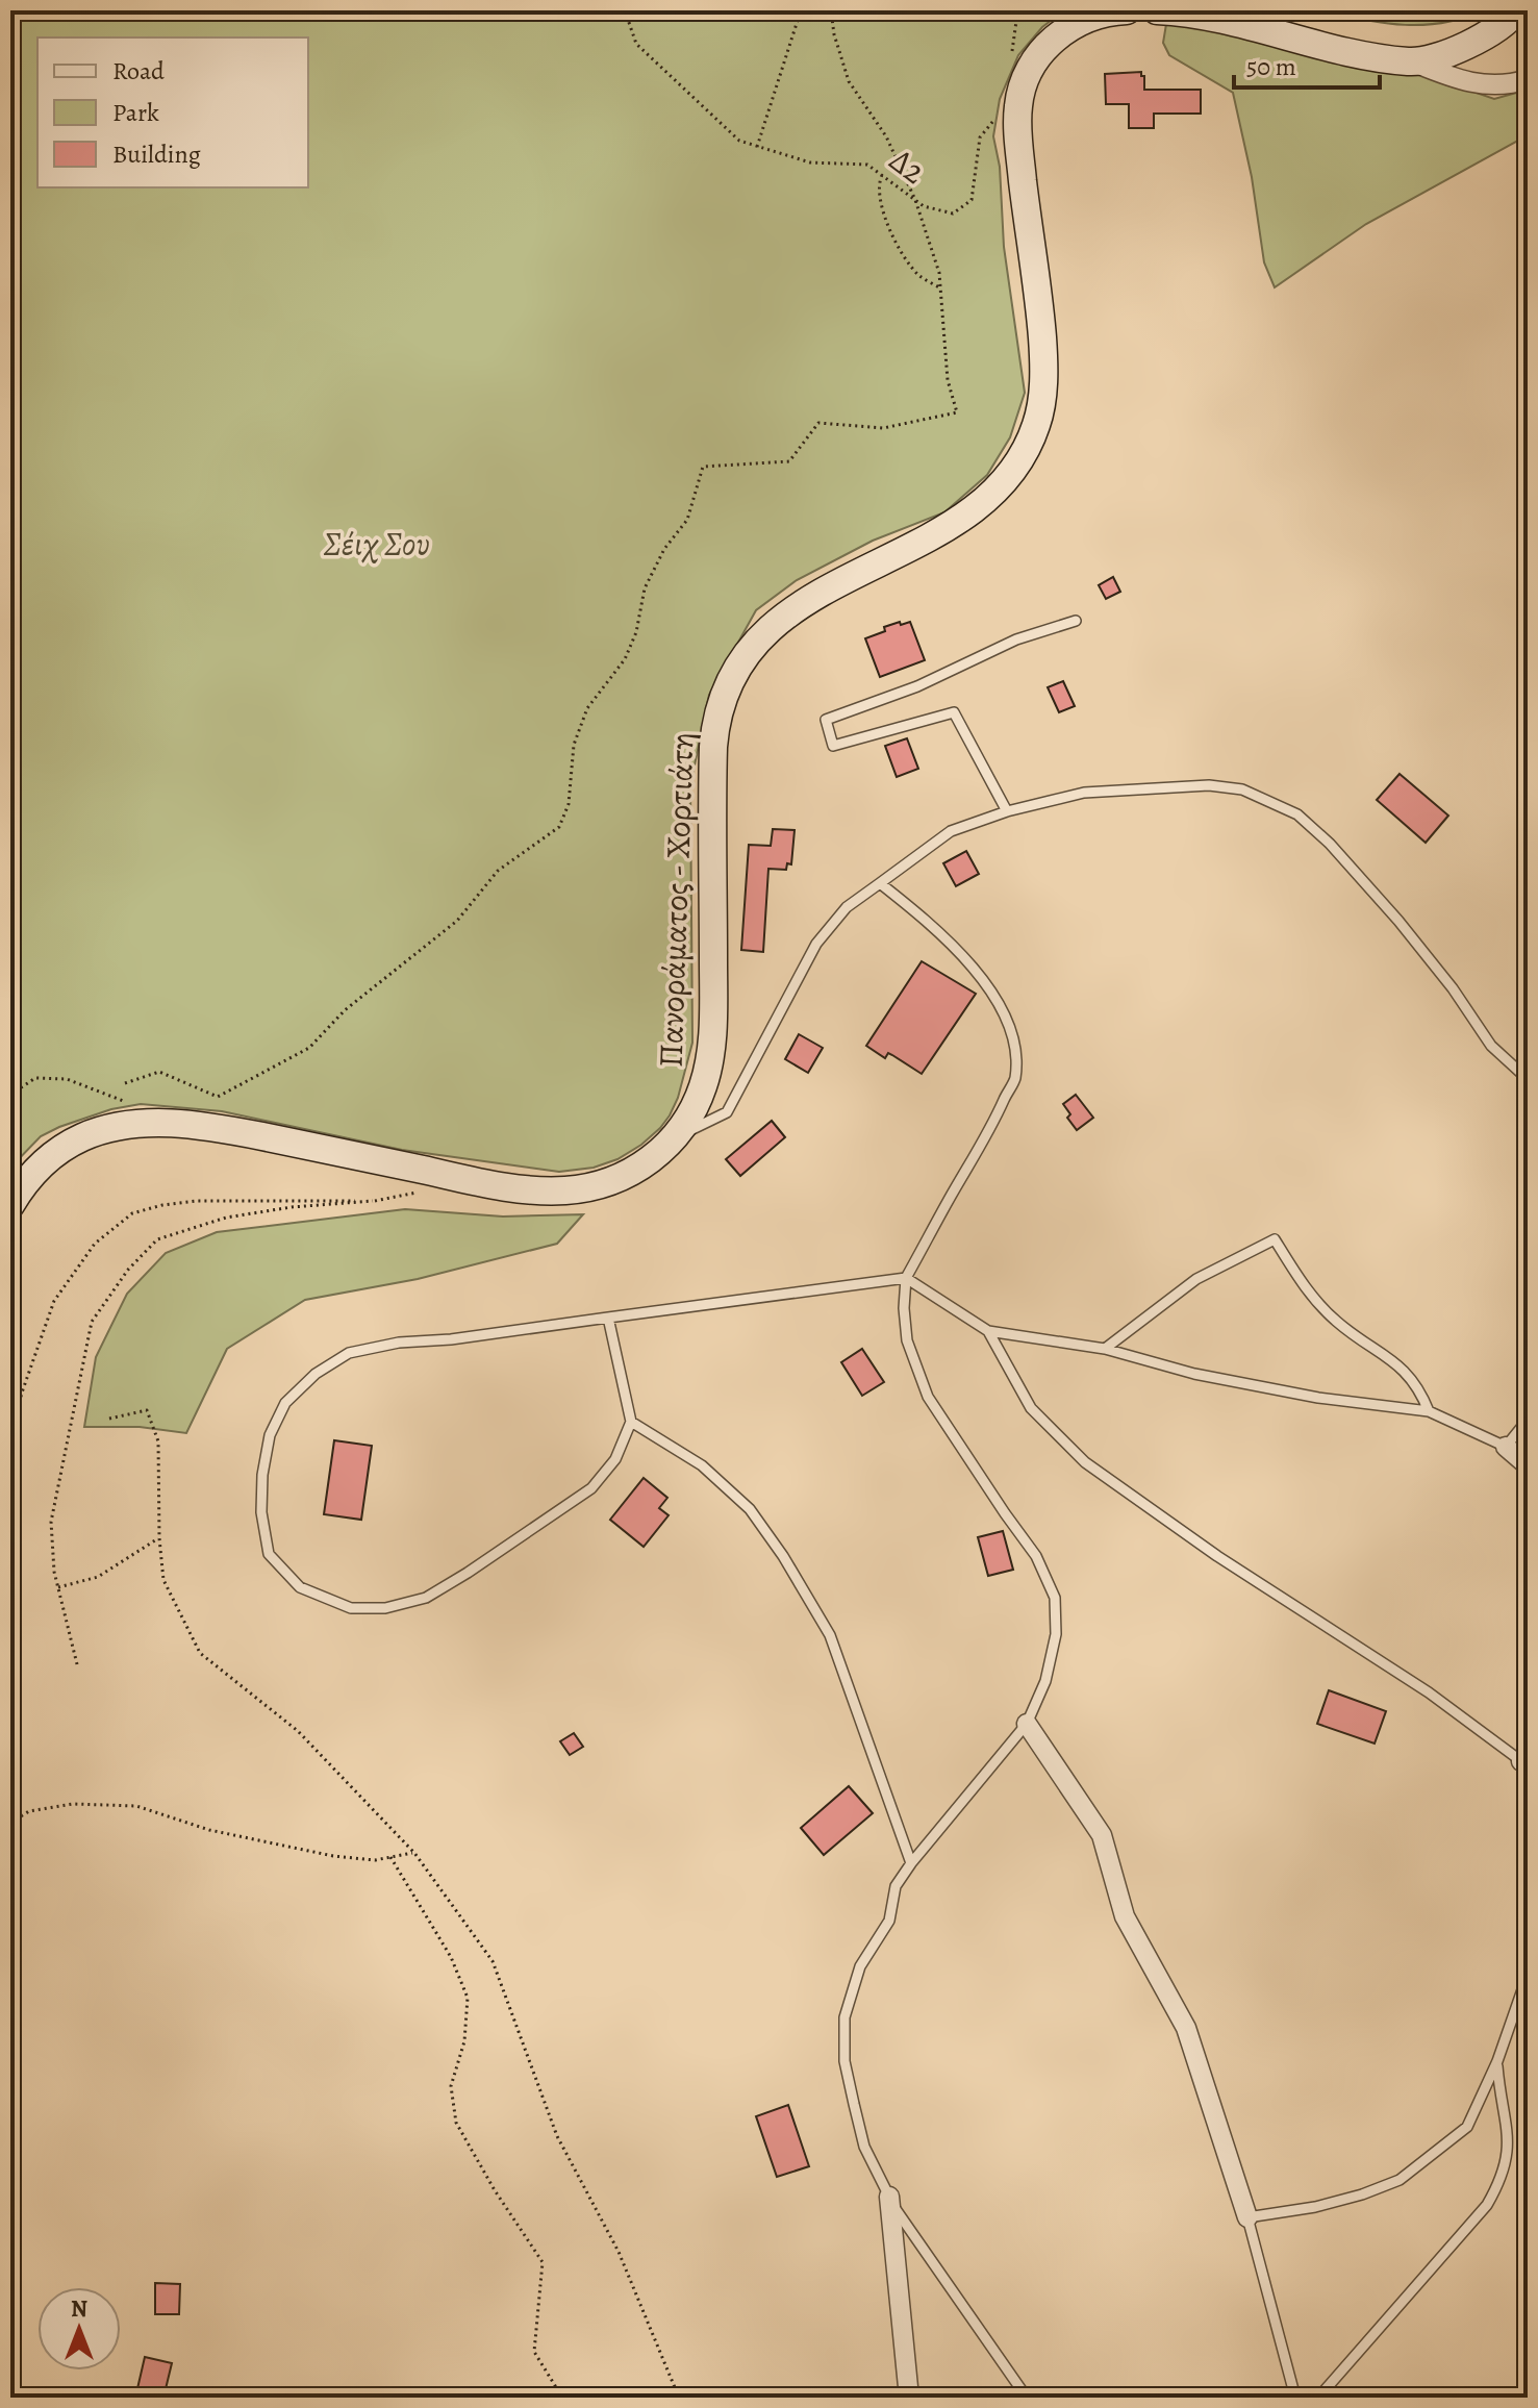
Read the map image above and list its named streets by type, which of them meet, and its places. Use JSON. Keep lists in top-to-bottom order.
{
  "streets": {
    "main road": ["Πανοράματος - Χορτιάτη"],
    "path": ["Δ2"]
  },
  "parks": ["Σέιχ Σου"],
  "legend": ["Road", "Park", "Building"],
  "scale_bar": "50 m",
  "north": "top"
}
